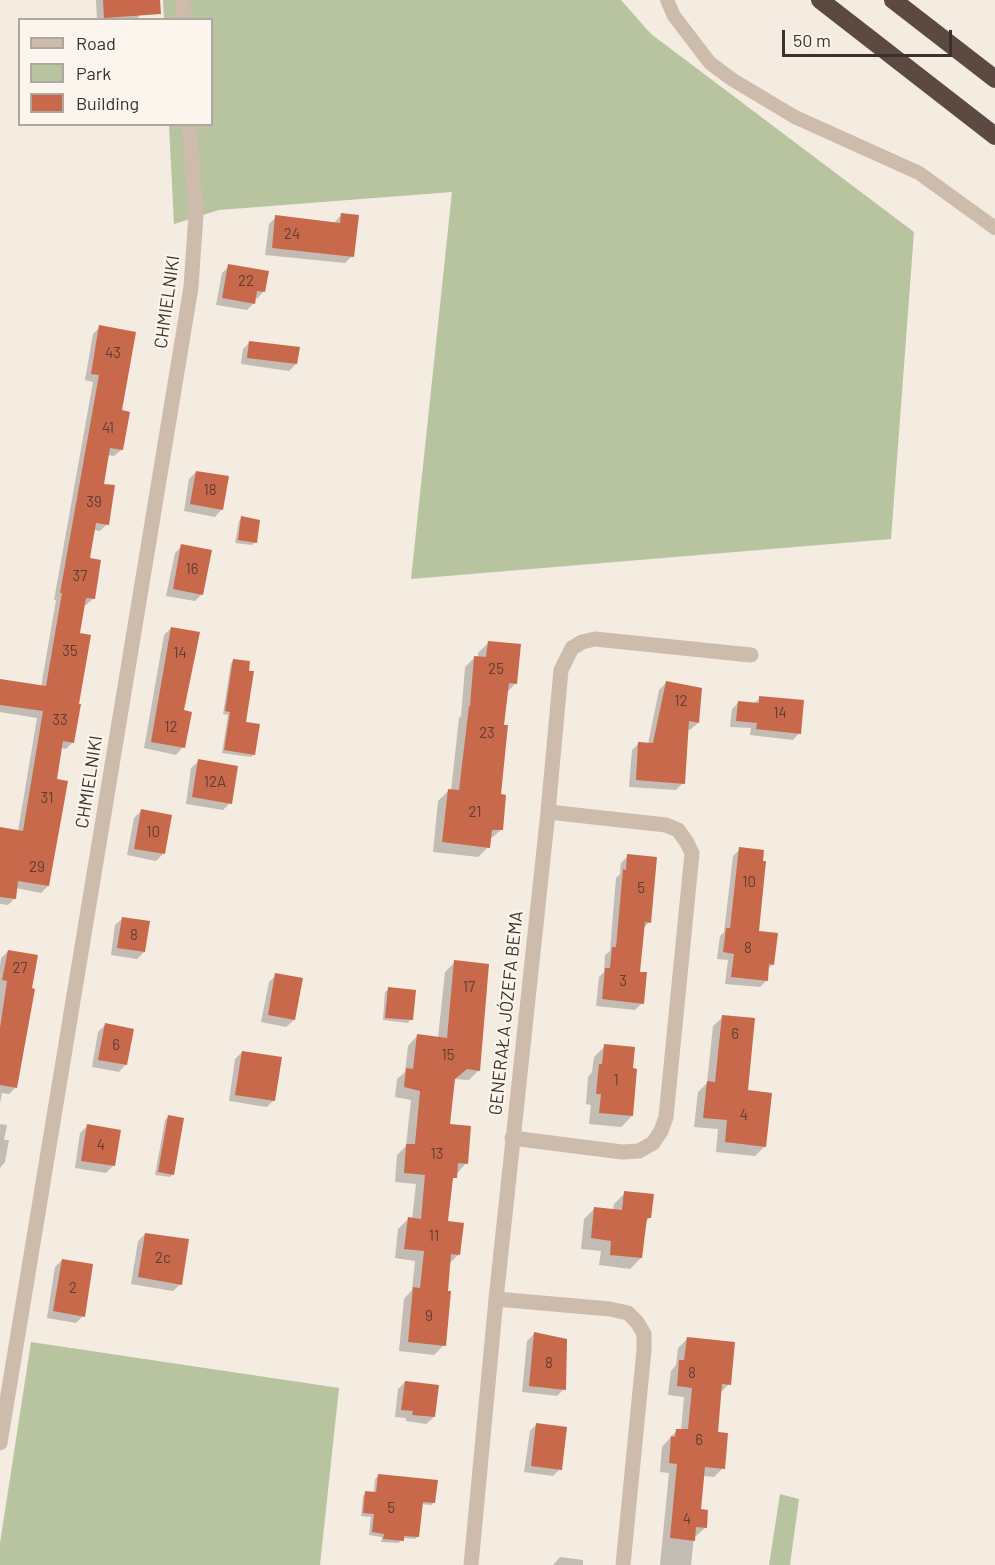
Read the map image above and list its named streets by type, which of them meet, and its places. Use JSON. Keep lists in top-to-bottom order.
{
  "streets": {
    "street": ["CHMIELNIKI", "GENERAŁA JÓZEFA BEMA"]
  },
  "house_numbers": [
    "24",
    "22",
    "43",
    "41",
    "18",
    "39",
    "16",
    "37",
    "35",
    "14",
    "25",
    "12",
    "14",
    "33",
    "12",
    "23",
    "12A",
    "31",
    "21",
    "10",
    "29",
    "10",
    "5",
    "8",
    "8",
    "27",
    "3",
    "17",
    "6",
    "6",
    "15",
    "1",
    "4",
    "4",
    "13",
    "11",
    "2c",
    "2",
    "9",
    "8",
    "8",
    "6",
    "5",
    "4"
  ],
  "legend": ["Road", "Park", "Building"],
  "scale_bar": "50 m"
}
